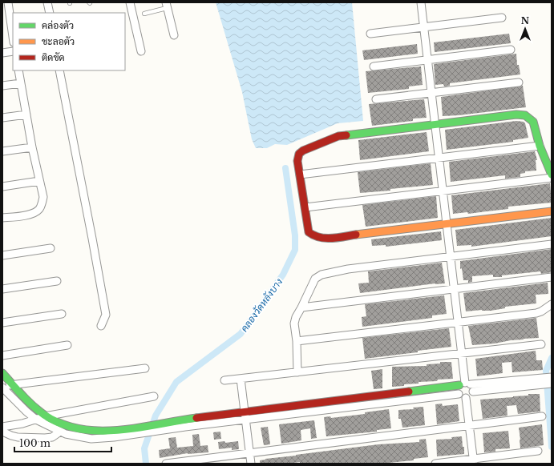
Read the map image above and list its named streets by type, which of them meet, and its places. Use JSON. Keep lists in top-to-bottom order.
{
  "water": ["คลองวัดหลังบาง"],
  "legend": ["คล่องตัว", "ชะลอตัว", "ติดขัด"],
  "scale_bar": "100 m",
  "north": "top"
}
